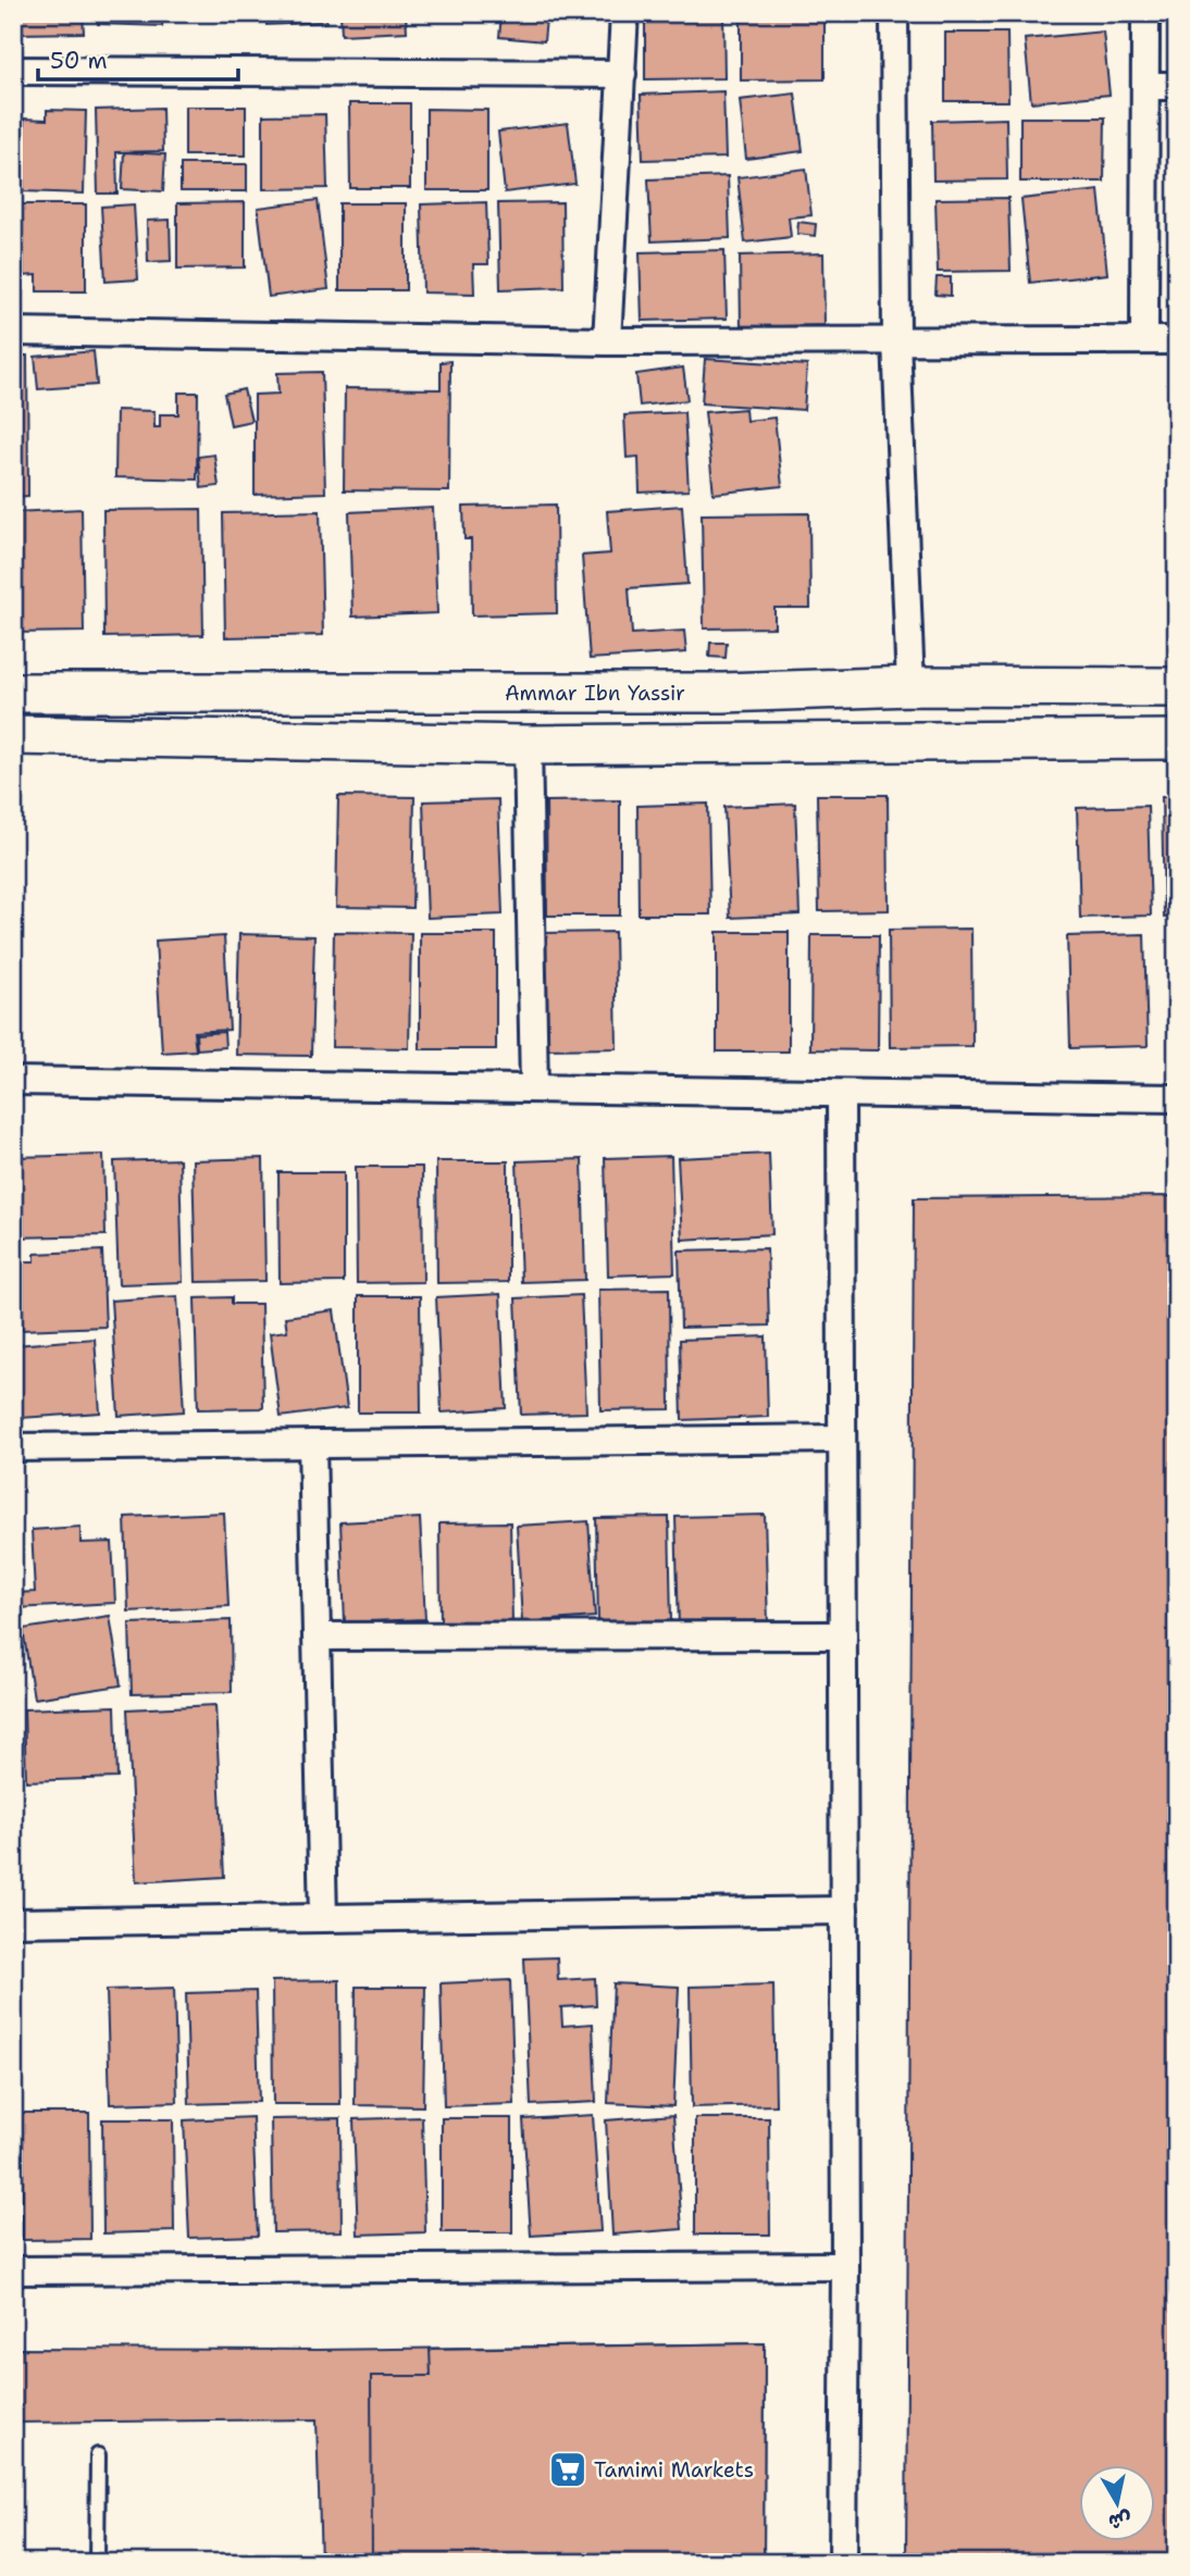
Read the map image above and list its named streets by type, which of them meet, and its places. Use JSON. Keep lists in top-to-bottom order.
{
  "streets": {
    "street": ["Ammar Ibn Yassir"]
  },
  "places": {
    "supermarket": ["Tamimi Markets"]
  },
  "scale_bar": "50 m",
  "north": "bottom"
}
